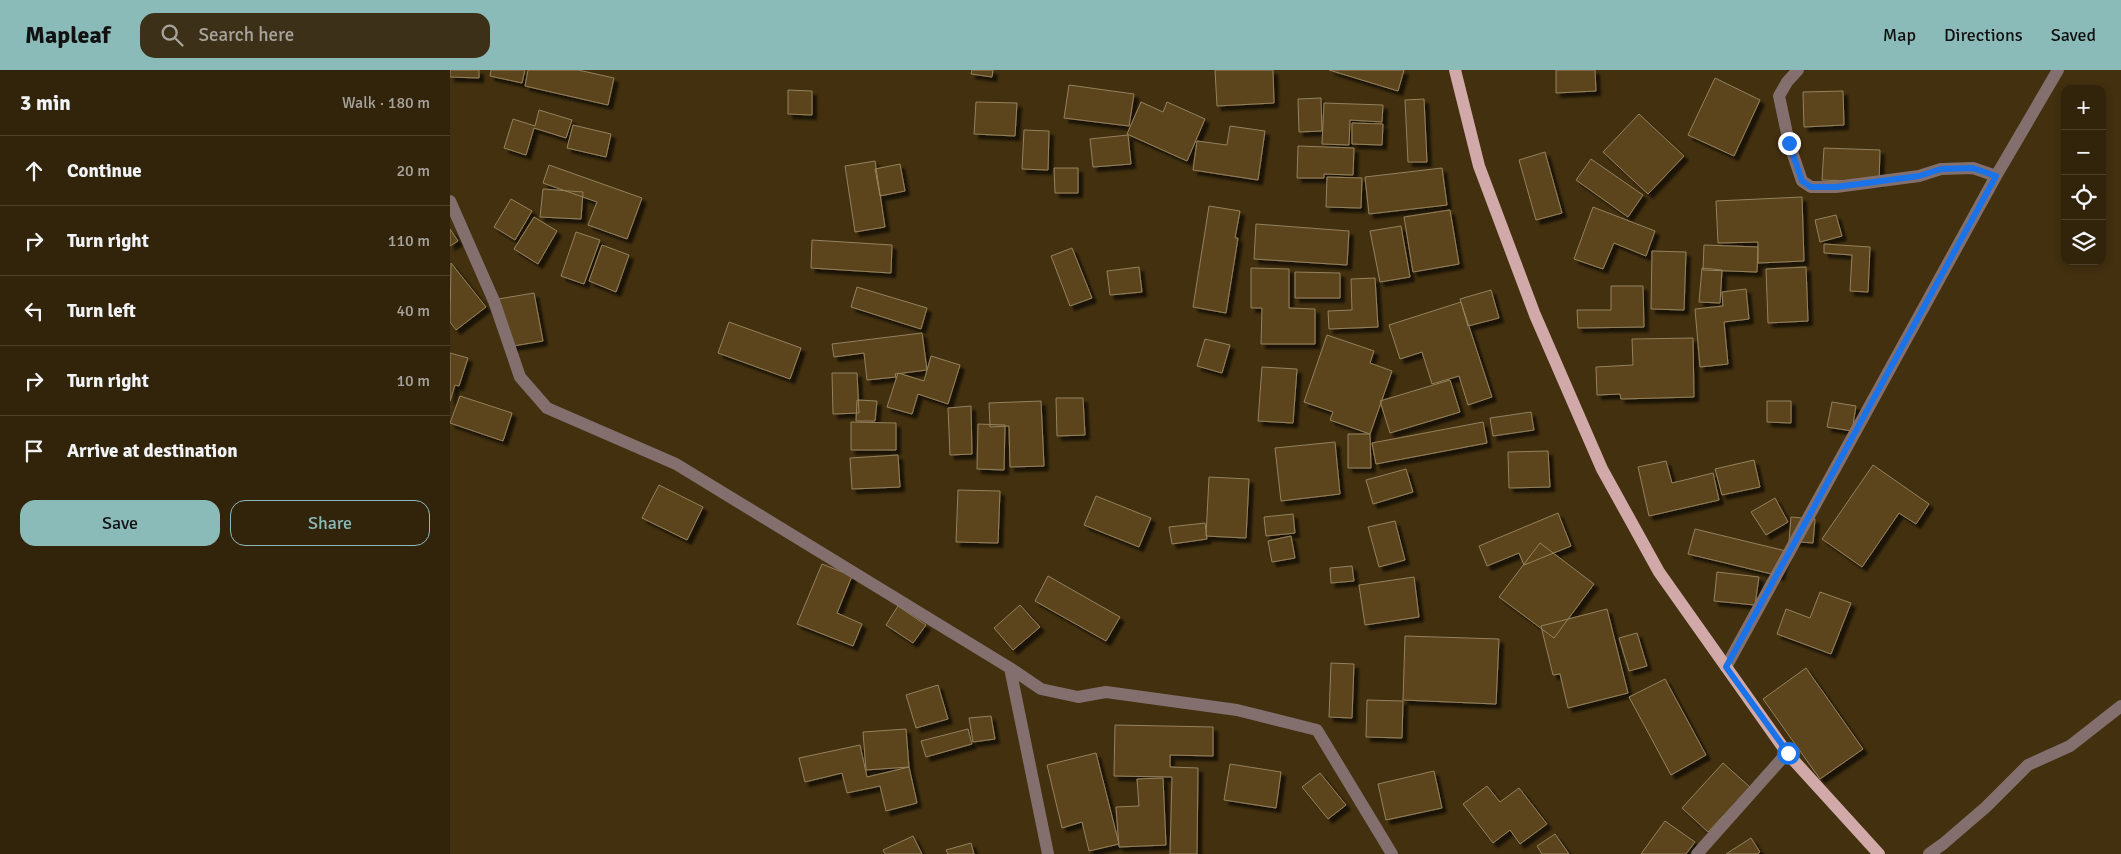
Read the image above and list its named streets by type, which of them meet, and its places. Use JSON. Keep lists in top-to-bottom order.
{
  "page": {
    "header": "Mapleaf",
    "search": "Search here",
    "nav": ["Map", "Directions", "Saved"],
    "heading": ["3 min", "Walk · 180 m"],
    "map_buttons": ["+", "−"],
    "list": [
      ["Continue", "20 m"],
      ["Turn right", "110 m"],
      ["Turn left", "40 m"],
      ["Turn right", "10 m"],
      "Arrive at destination"
    ],
    "buttons": ["Save", "Share"]
  }
}
